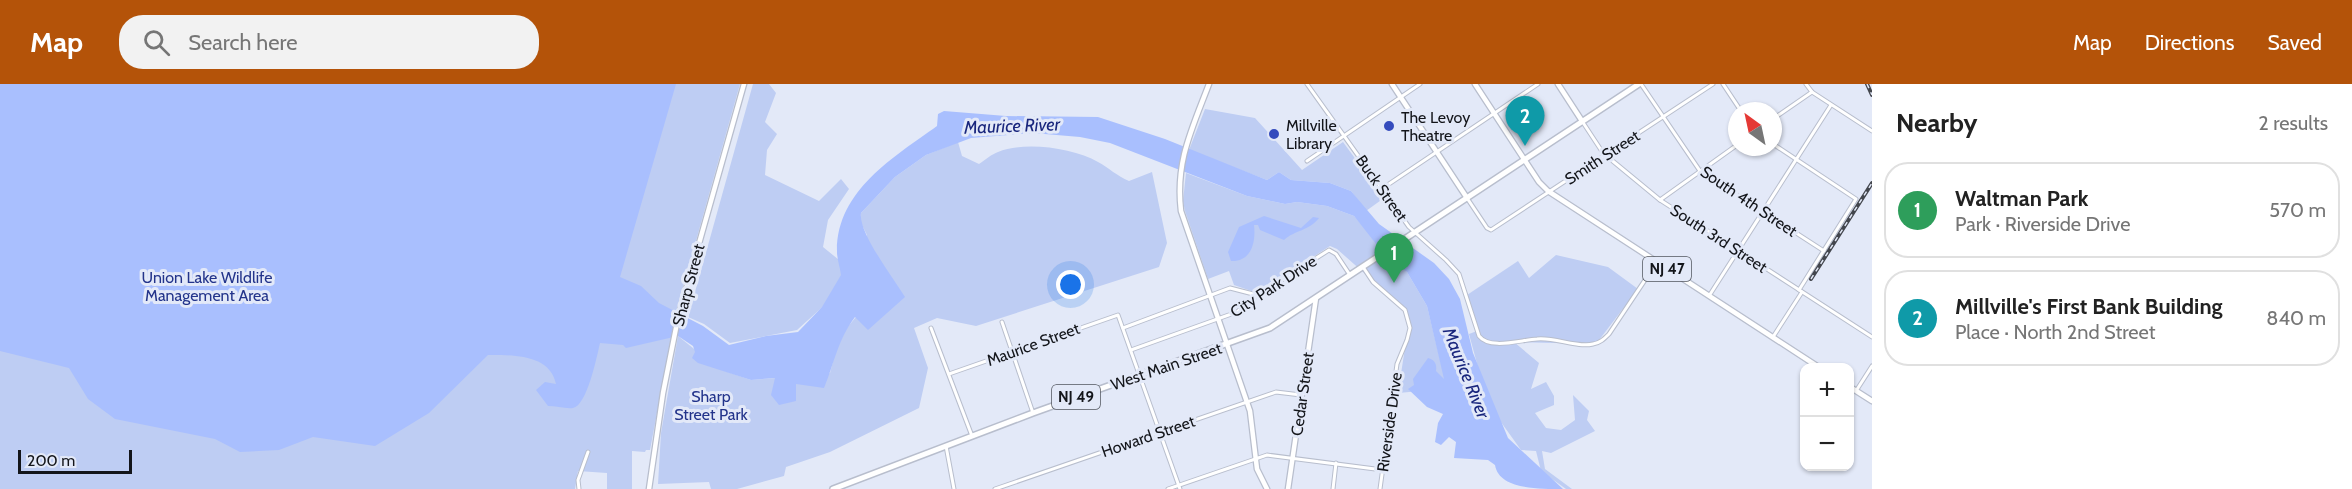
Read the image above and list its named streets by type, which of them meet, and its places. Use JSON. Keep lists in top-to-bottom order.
{
  "streets": {
    "highway": ["West Main Street", "NJ 49"],
    "main road": ["NJ 47", "Sharp Street", "Cedar Street"],
    "street": [
      "Smith Street",
      "Buck Street",
      "South 4th Street",
      "South 3rd Street",
      "City Park Drive",
      "Maurice Street",
      "Riverside Drive",
      "Howard Street"
    ]
  },
  "crossings": [
    ["Smith Street", "South 4th Street"],
    ["Smith Street", "South 3rd Street"],
    ["Smith Street", "NJ 47"],
    ["Smith Street", "NJ 49"],
    ["Buck Street", "NJ 47"],
    ["Buck Street", "West Main Street"],
    ["Buck Street", "NJ 49"],
    ["South 4th Street", "NJ 49"],
    ["South 3rd Street", "NJ 49"],
    ["NJ 47", "NJ 49"],
    ["City Park Drive", "West Main Street"],
    ["West Main Street", "Cedar Street"],
    ["West Main Street", "NJ 49"],
    ["West Main Street", "Riverside Drive"],
    ["Cedar Street", "Howard Street"]
  ],
  "water": ["Maurice River"],
  "parks": ["Union Lake Wildlife Management Area", "Sharp Street Park"],
  "places": ["The Levoy Theatre", "Millville Library"],
  "scale_bar": "200 m",
  "north": "top left",
  "page": {
    "header": "Map",
    "search": "Search here",
    "nav": ["Map", "Directions", "Saved"],
    "heading": ["Nearby", "2 results"],
    "pins": ["2", "1"],
    "list": [
      {
        "mark": "1",
        "name": "Waltman Park",
        "note": "Park · Riverside Drive",
        "value": "570 m"
      },
      {
        "mark": "2",
        "name": "Millville's First Bank Building",
        "note": "Place · North 2nd Street",
        "value": "840 m"
      }
    ],
    "map_buttons": ["+", "−"],
    "scale": "200 m"
  }
}
